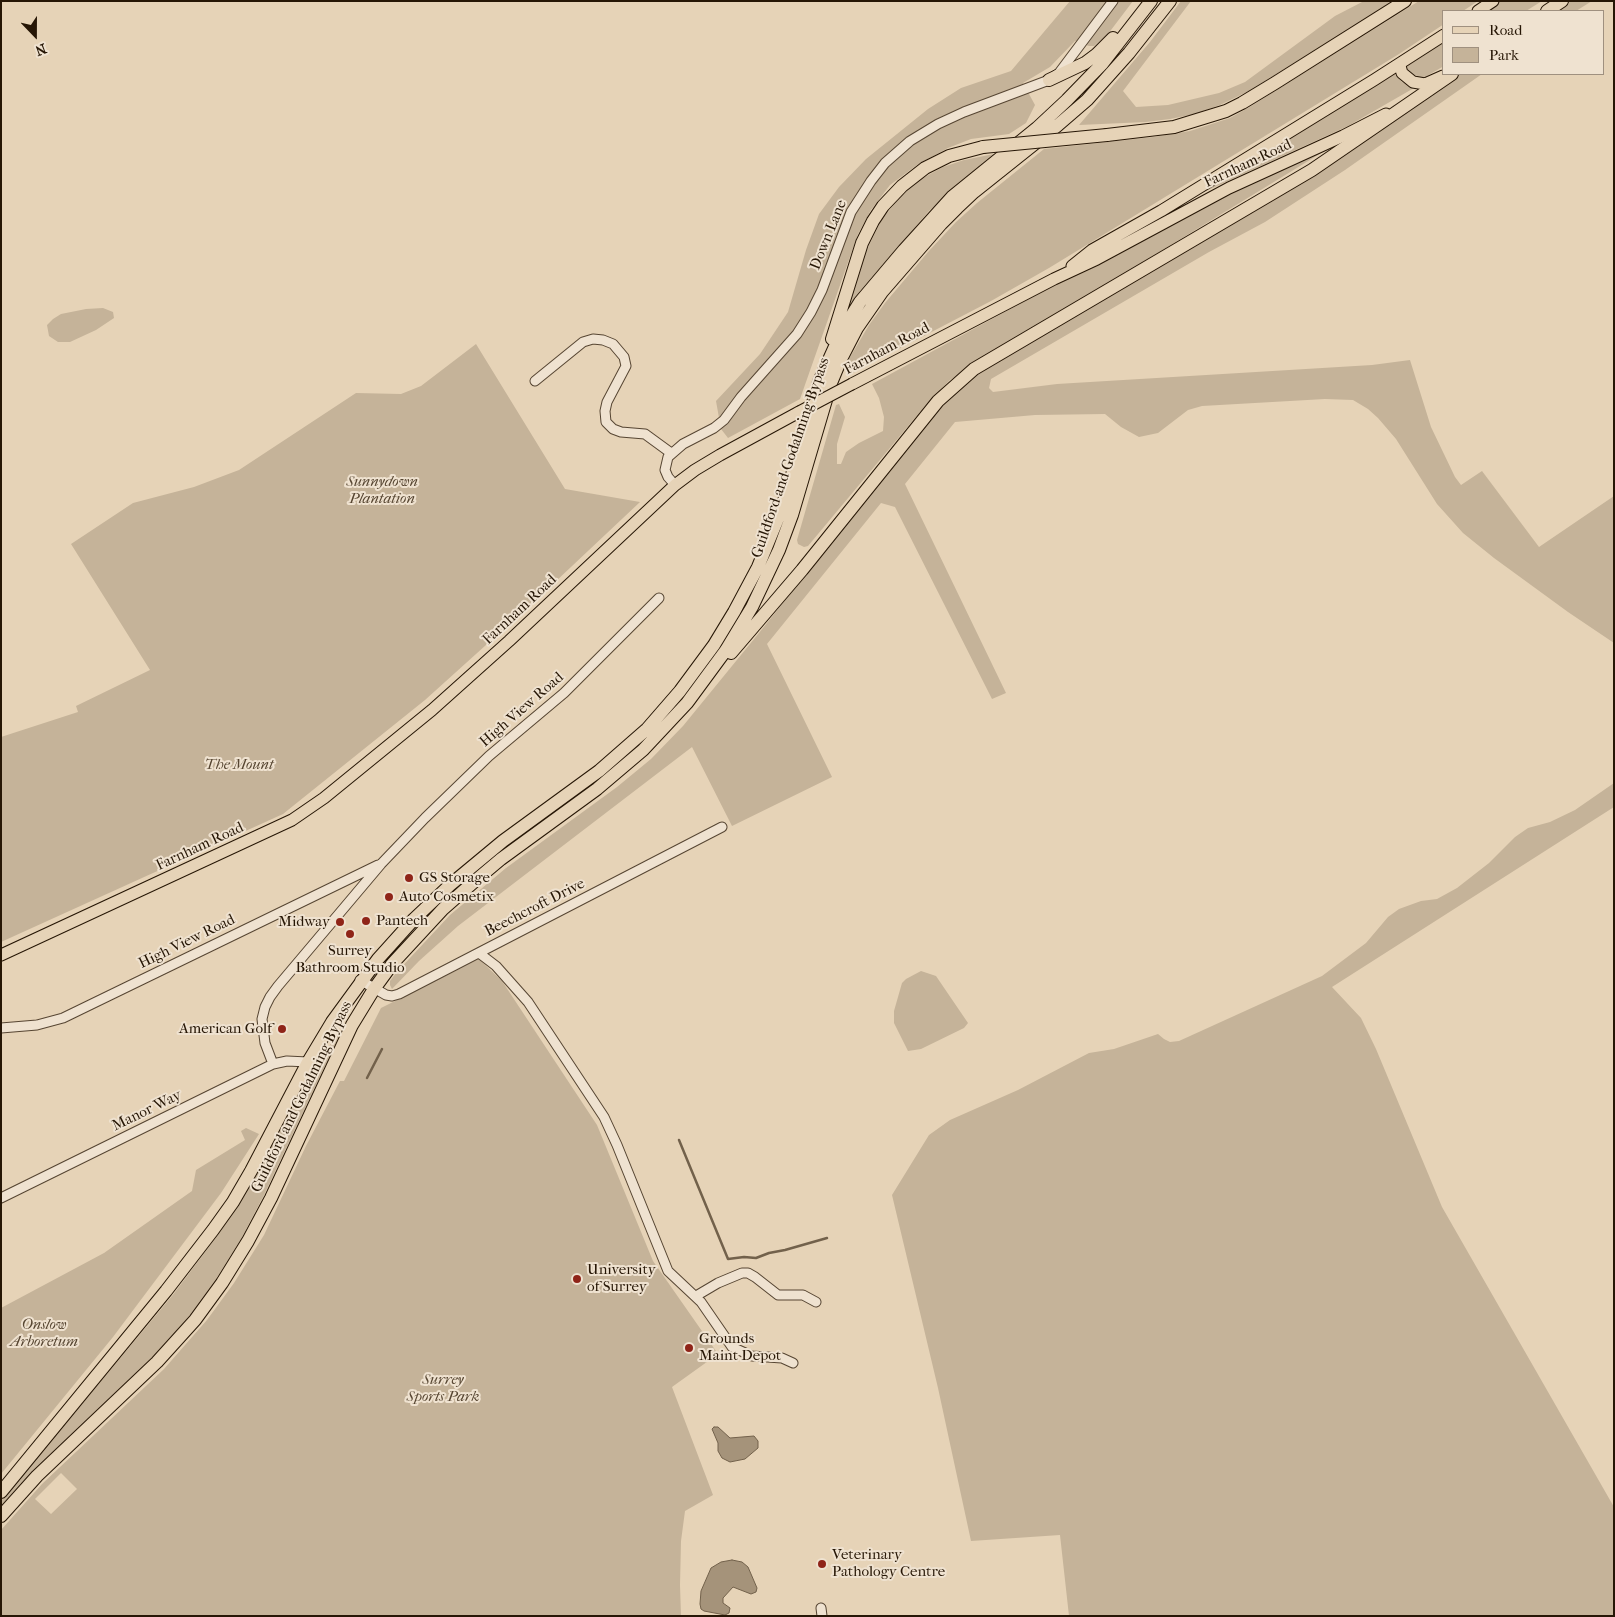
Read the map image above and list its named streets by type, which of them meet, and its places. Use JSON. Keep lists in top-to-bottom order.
{
  "streets": {
    "highway": ["Guildford and Godalming Bypass"],
    "main road": ["Farnham Road"],
    "street": [
      "Down Lane",
      "High View Road",
      "Beechcroft Drive",
      "Manor Way"
    ]
  },
  "crossings": [
    ["Guildford and Godalming Bypass", "Beechcroft Drive"],
    ["Guildford and Godalming Bypass", "Manor Way"],
    ["High View Road", "Manor Way"]
  ],
  "parks": [
    "Sunnydown Plantation",
    "The Mount",
    "Onslow Arboretum",
    "Surrey Sports Park"
  ],
  "places": [
    "GS Storage",
    "Auto Cosmetix",
    "Pantech",
    "Midway",
    "Surrey Bathroom Studio",
    "American Golf",
    "University of Surrey",
    "Grounds Maint Depot",
    "Veterinary Pathology Centre"
  ],
  "legend": ["Road", "Park"],
  "north": "bottom"
}
